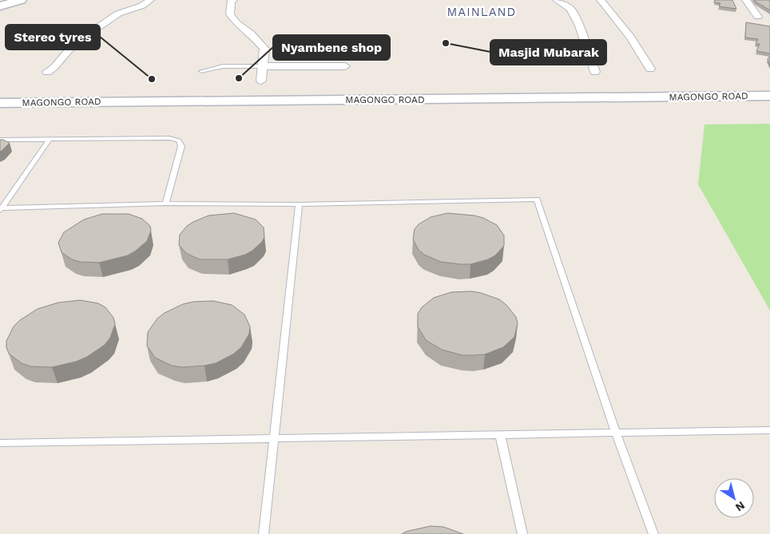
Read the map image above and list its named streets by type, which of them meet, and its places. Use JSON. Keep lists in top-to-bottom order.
{
  "streets": {
    "main road": ["MAGONGO ROAD"]
  },
  "districts": ["MAINLAND"],
  "places": ["Masjid Mubarak", "Nyambene shop", "Stereo tyres"],
  "north": "bottom right"
}
